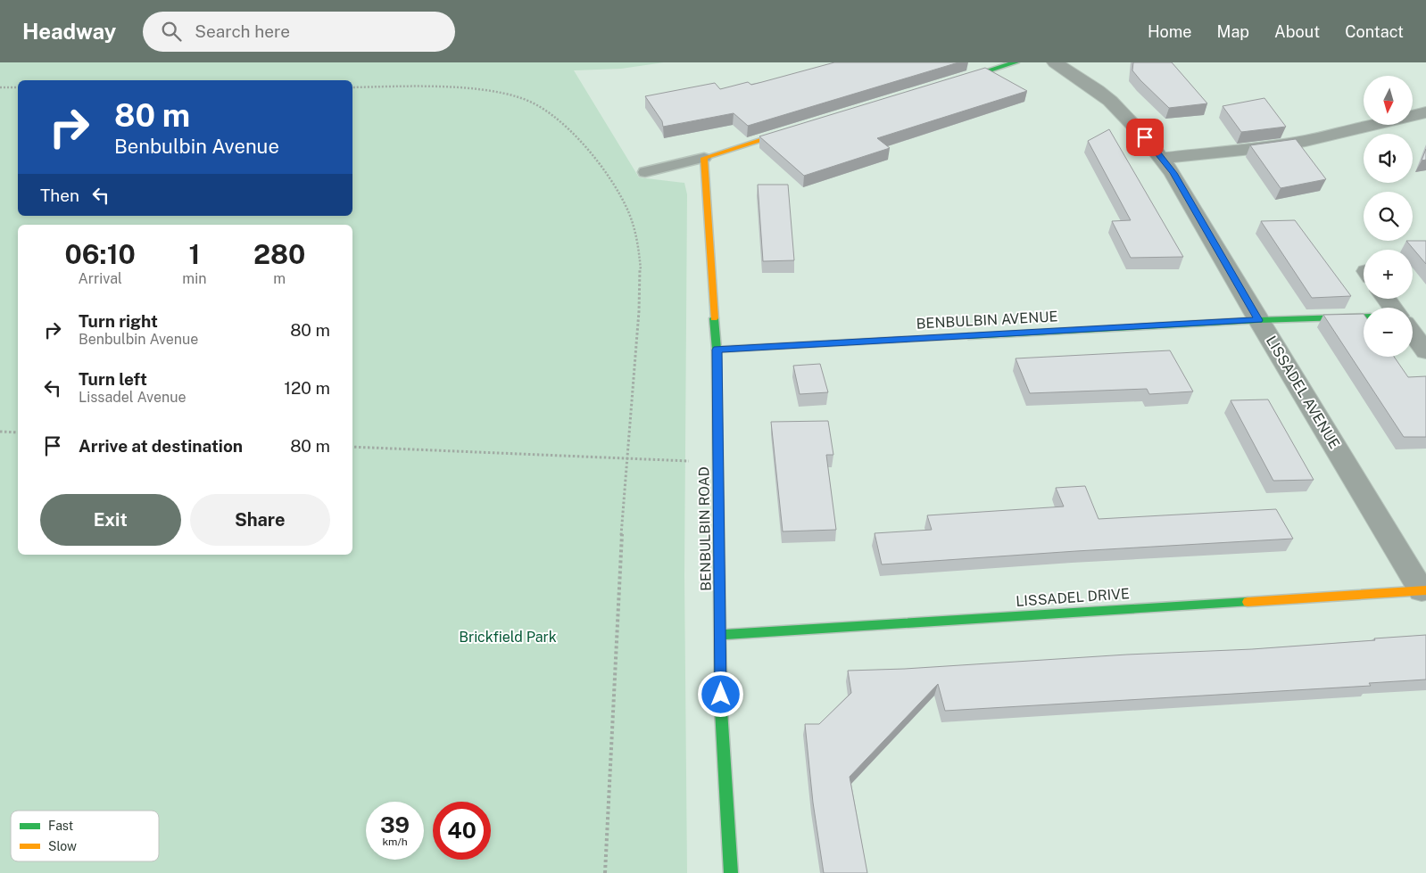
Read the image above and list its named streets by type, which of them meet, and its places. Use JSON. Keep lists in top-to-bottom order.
{
  "streets": {
    "street": [
      "BENBULBIN AVENUE",
      "LISSADEL AVENUE",
      "BENBULBIN ROAD",
      "LISSADEL DRIVE"
    ]
  },
  "crossings": [
    ["BENBULBIN AVENUE", "LISSADEL AVENUE"],
    ["BENBULBIN AVENUE", "BENBULBIN ROAD"],
    ["LISSADEL AVENUE", "LISSADEL DRIVE"],
    ["BENBULBIN ROAD", "LISSADEL DRIVE"]
  ],
  "parks": ["Brickfield Park"],
  "legend": ["Fast", "Slow"],
  "north": "bottom",
  "page": {
    "header": "Headway",
    "search": "Search here",
    "nav": [
      "Home",
      "Map",
      "About",
      "Contact"
    ],
    "map_buttons": ["+", "−"],
    "turn": ["80 m", "Benbulbin Avenue"],
    "then": "Then",
    "eta": [
      "06:10",
      "Arrival",
      "1",
      "min",
      "280",
      "m"
    ],
    "list": [
      {
        "name": "Turn right",
        "note": "Benbulbin Avenue",
        "value": "80 m"
      },
      {
        "name": "Turn left",
        "note": "Lissadel Avenue",
        "value": "120 m"
      },
      {
        "name": "Arrive at destination",
        "value": "80 m"
      }
    ],
    "buttons": ["Exit", "Share"],
    "speed": "39 km/h",
    "limit": "40"
  }
}
